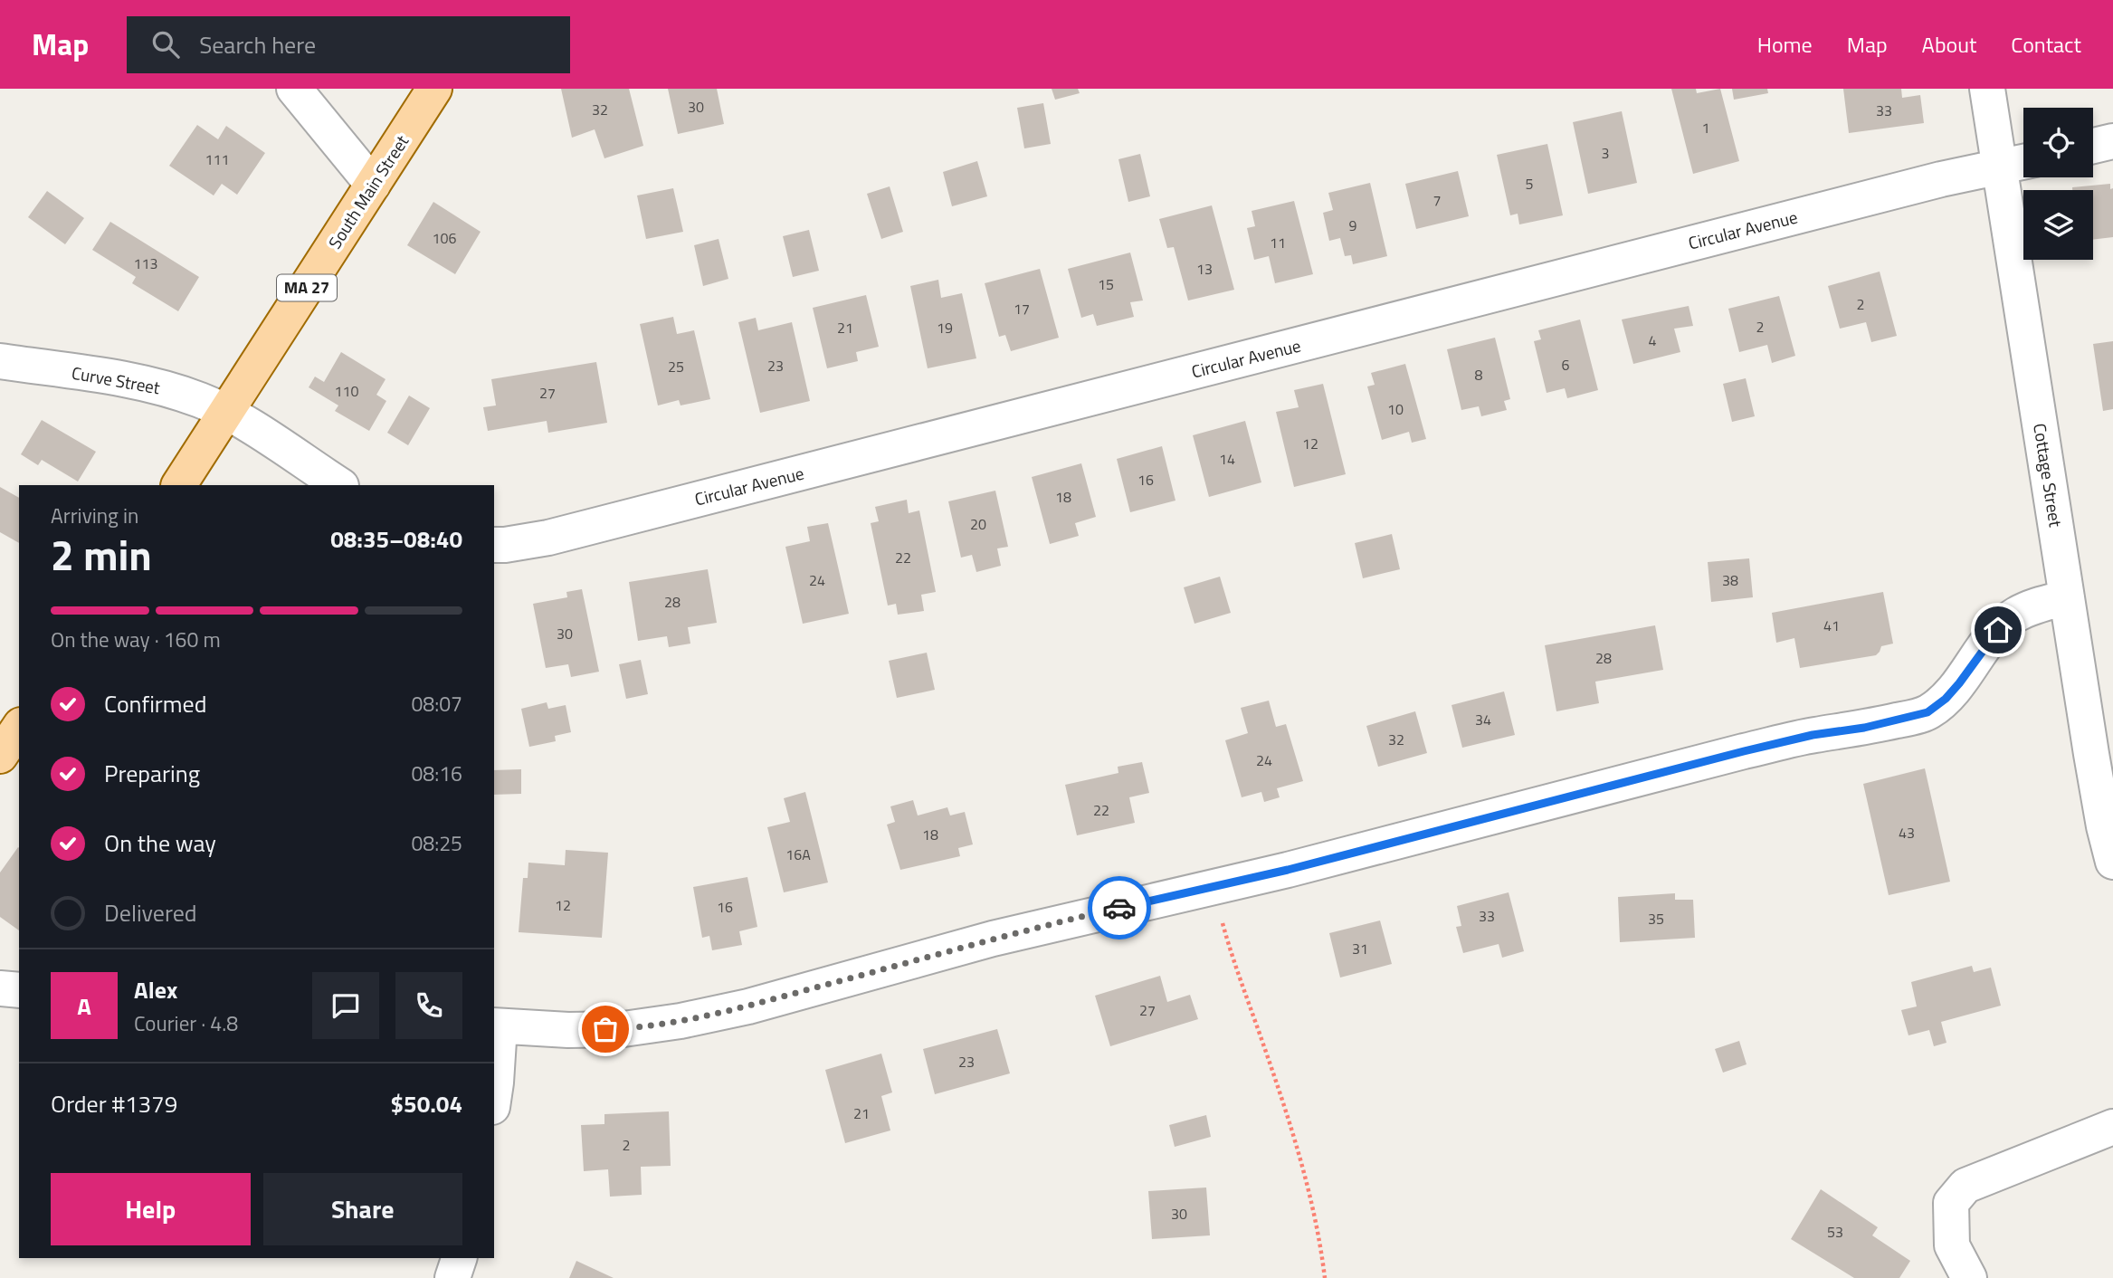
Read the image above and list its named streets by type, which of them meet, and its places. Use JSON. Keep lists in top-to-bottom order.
{
  "streets": {
    "main road": ["South Main Street", "MA 27"],
    "street": ["Circular Avenue", "Curve Street", "Cottage Street"]
  },
  "crossings": [
    ["South Main Street", "Curve Street"],
    ["Circular Avenue", "Cottage Street"]
  ],
  "house_numbers": [
    "30",
    "32",
    "33",
    "1",
    "3",
    "111",
    "5",
    "7",
    "9",
    "106",
    "11",
    "113",
    "13",
    "15",
    "2",
    "17",
    "2",
    "21",
    "19",
    "4",
    "6",
    "23",
    "25",
    "8",
    "110",
    "27",
    "10",
    "12",
    "14",
    "16",
    "18",
    "20",
    "22",
    "24",
    "38",
    "28",
    "41",
    "30",
    "28",
    "34",
    "32",
    "24",
    "22",
    "43",
    "18",
    "16A",
    "12",
    "16",
    "33",
    "35",
    "31",
    "27",
    "23",
    "21",
    "2",
    "30",
    "53"
  ],
  "page": {
    "header": "Map",
    "search": "Search here",
    "nav": [
      "Home",
      "Map",
      "About",
      "Contact"
    ],
    "heading": ["2 min", "Arriving in", "08:35–08:40"],
    "panel": [
      "Alex",
      "Courier · 4.8",
      "Order #1379",
      "$50.04"
    ],
    "bar": "On the way · 160 m",
    "list": [
      ["Confirmed", "08:07"],
      ["Preparing", "08:16"],
      ["On the way", "08:25"],
      "Delivered"
    ],
    "round": "A",
    "buttons": ["Help", "Share"]
  }
}
